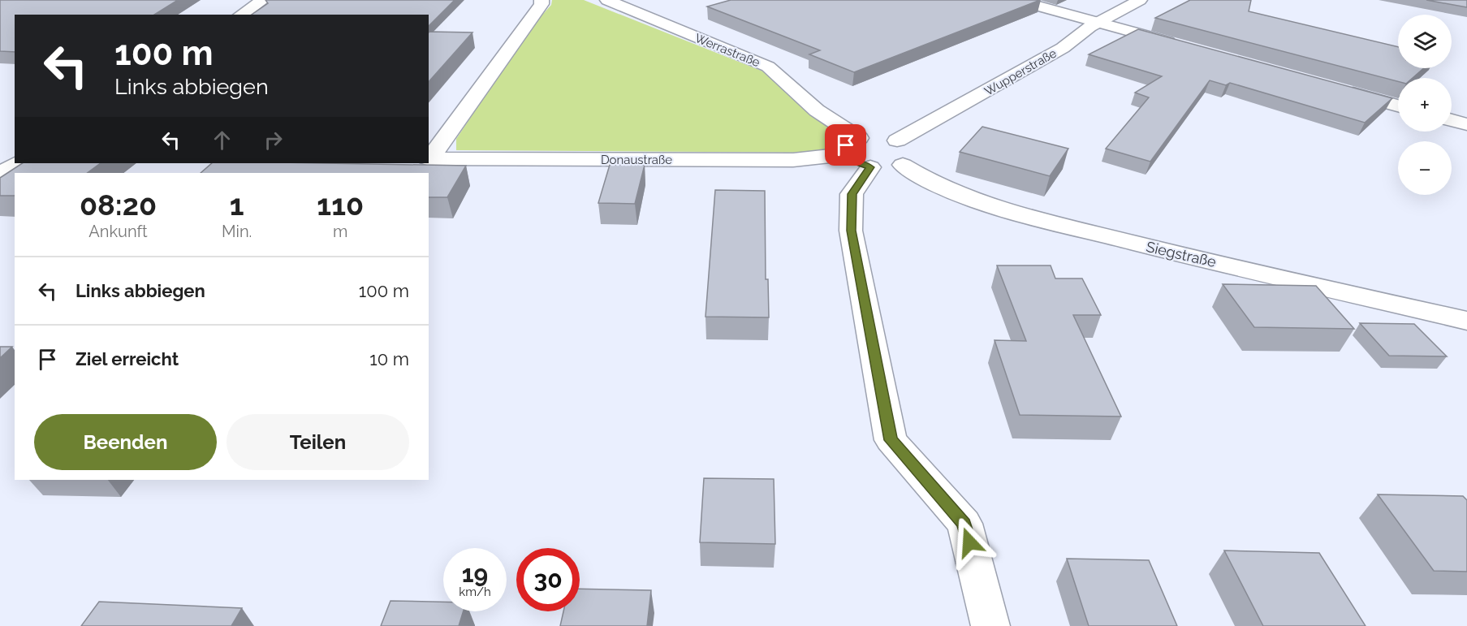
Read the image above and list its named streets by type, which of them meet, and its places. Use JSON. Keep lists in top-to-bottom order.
{
  "streets": {
    "street": [
      "Werrastraße",
      "Wupperstraße",
      "Donaustraße",
      "Siegstraße"
    ]
  },
  "crossings": [
    ["Donaustraße", "Siegstraße"]
  ],
  "page": {
    "map_buttons": ["+", "−"],
    "turn": ["100 m", "Links abbiegen"],
    "eta": [
      "08:20",
      "Ankunft",
      "1",
      "Min.",
      "110",
      "m"
    ],
    "list": [
      {
        "name": "Links abbiegen",
        "value": "100 m"
      },
      {
        "name": "Ziel erreicht",
        "value": "10 m"
      }
    ],
    "buttons": ["Beenden", "Teilen"],
    "speed": "19 km/h",
    "limit": "30"
  }
}
